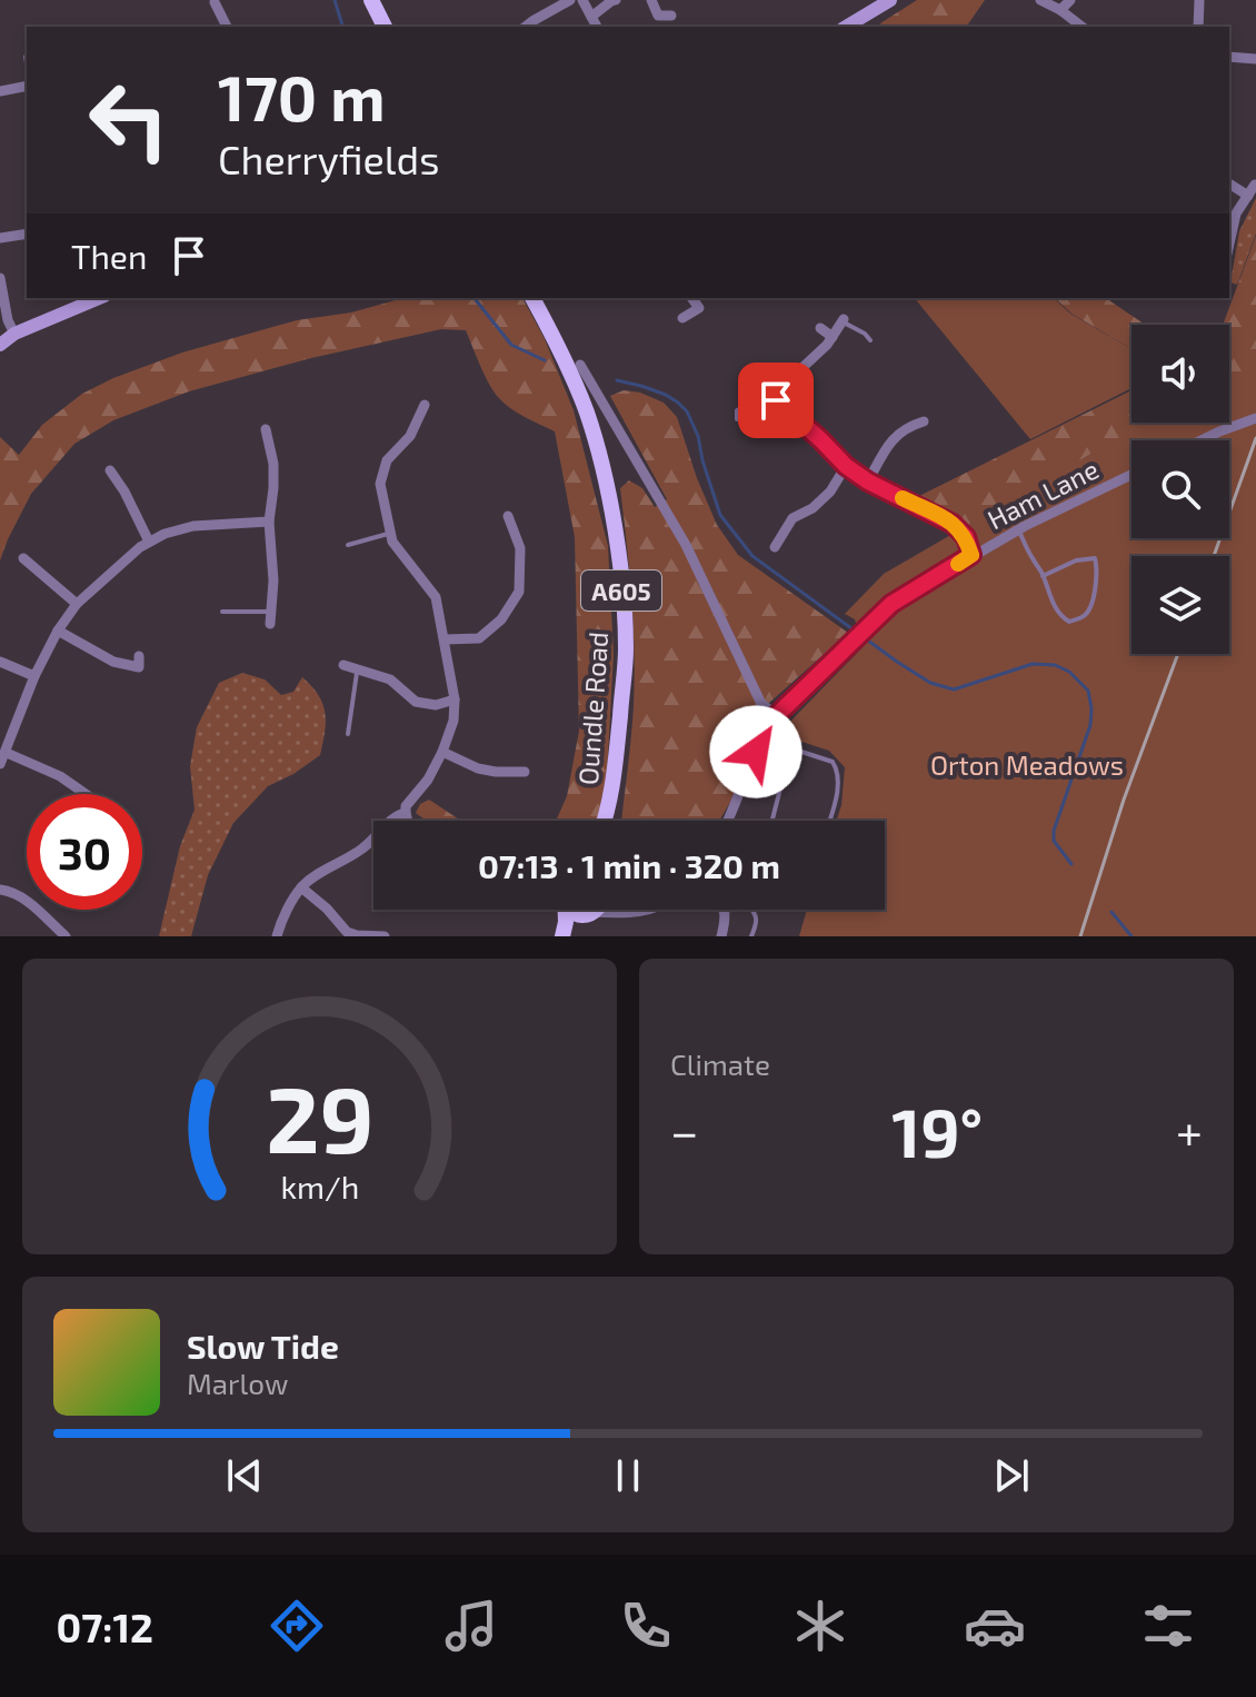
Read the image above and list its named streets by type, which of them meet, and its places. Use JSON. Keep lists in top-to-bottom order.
{
  "streets": {
    "main road": ["A605", "Oundle Road"],
    "street": ["Ham Lane"]
  },
  "parks": ["Orton Meadows"],
  "page": {
    "turn": ["170 m", "Cherryfields"],
    "then": "Then",
    "limit": "30",
    "trip": "07:13 · 1 min · 320 m",
    "tile": "Climate",
    "heat": ["−", "19°", "+"],
    "song": ["Slow Tide", "Marlow"],
    "tabs": "07:12",
    "gauge": ["29", "km/h"]
  }
}
